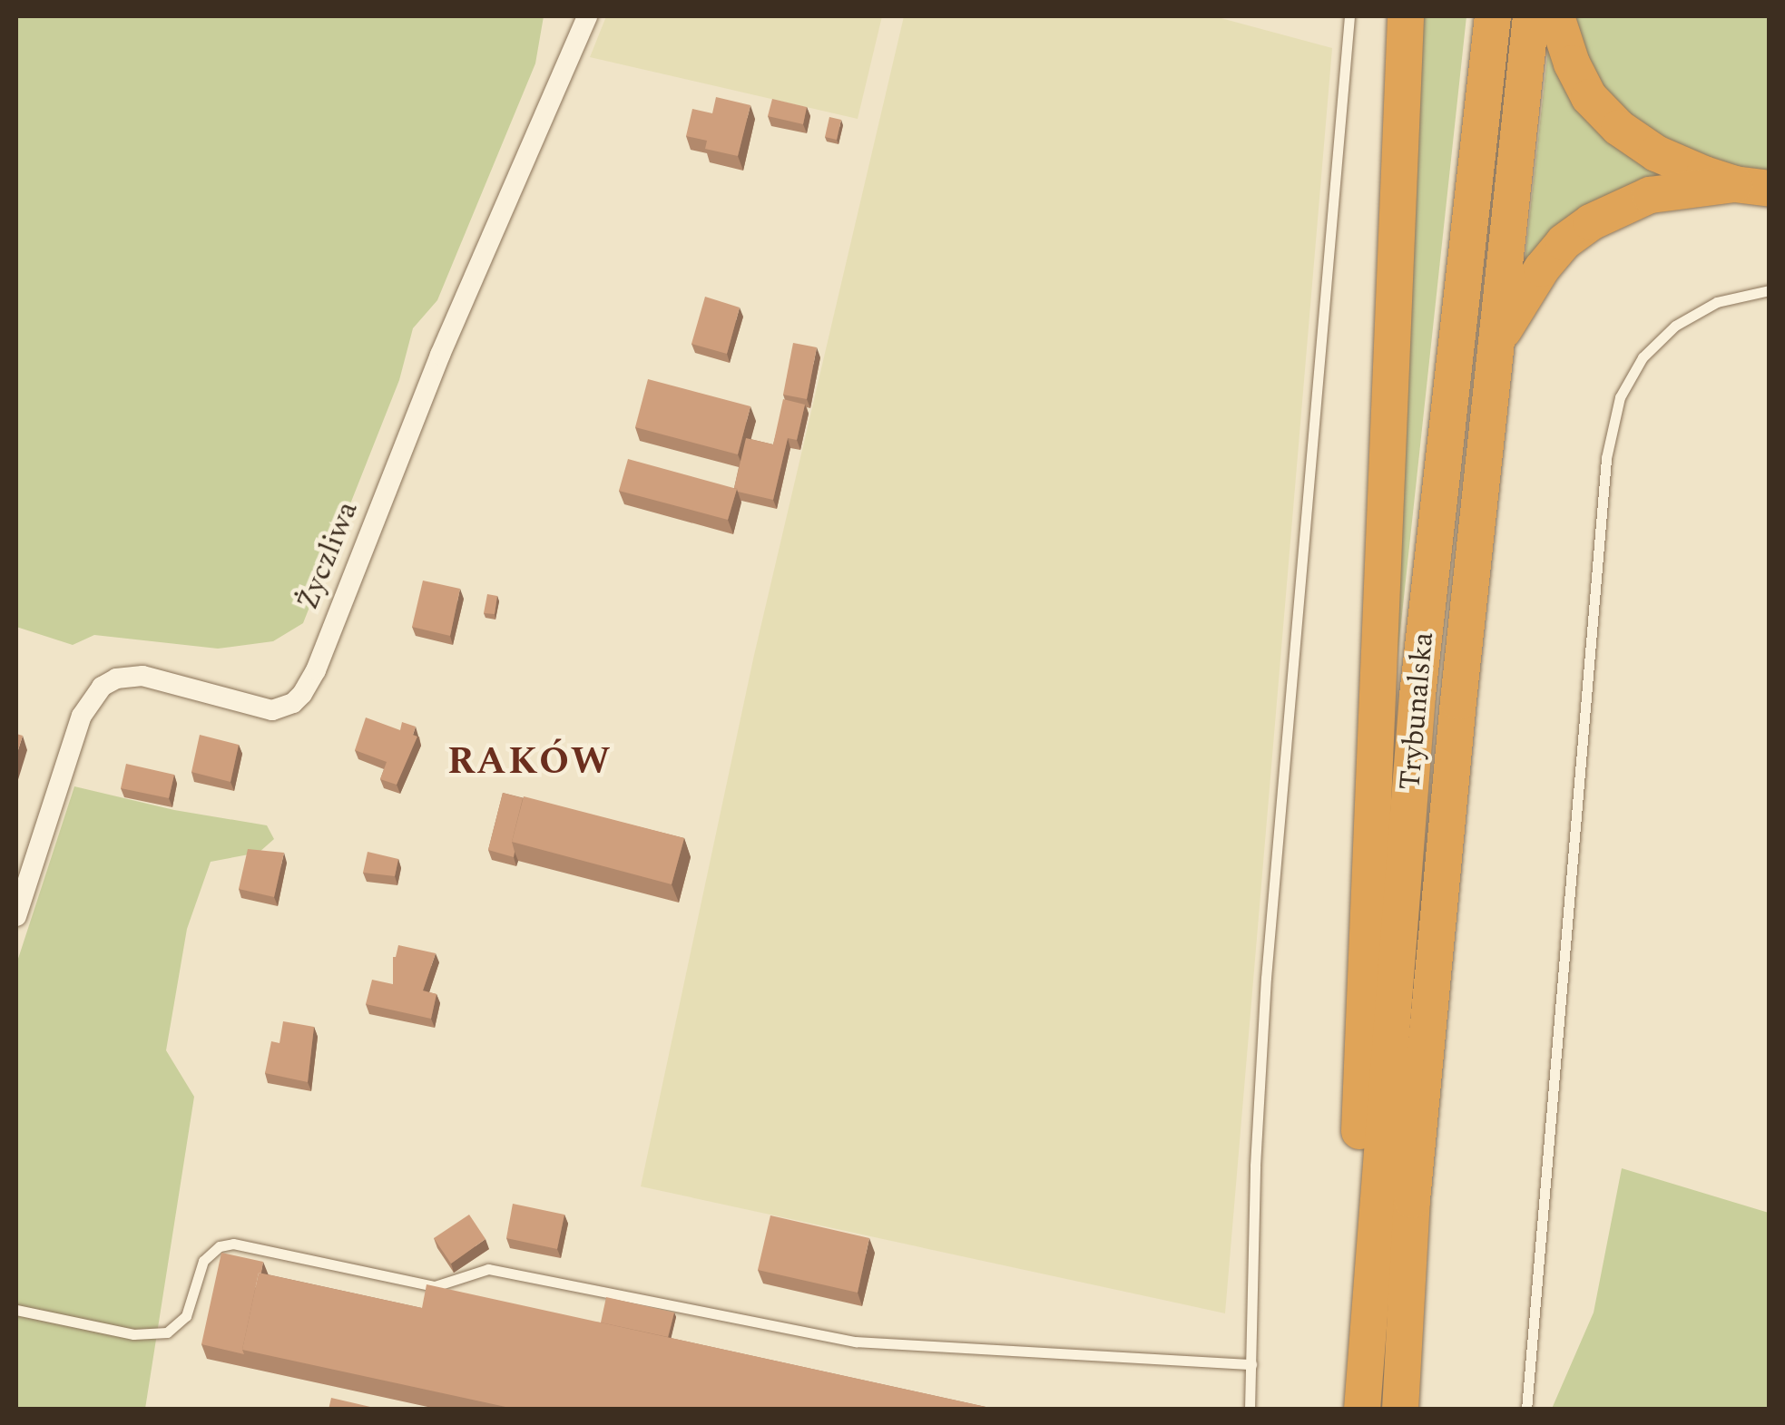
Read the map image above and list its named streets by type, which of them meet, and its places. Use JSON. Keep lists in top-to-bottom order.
{
  "streets": {
    "highway": ["Trybunalska"],
    "street": ["Życzliwa"]
  },
  "districts": ["RAKÓW"]
}
